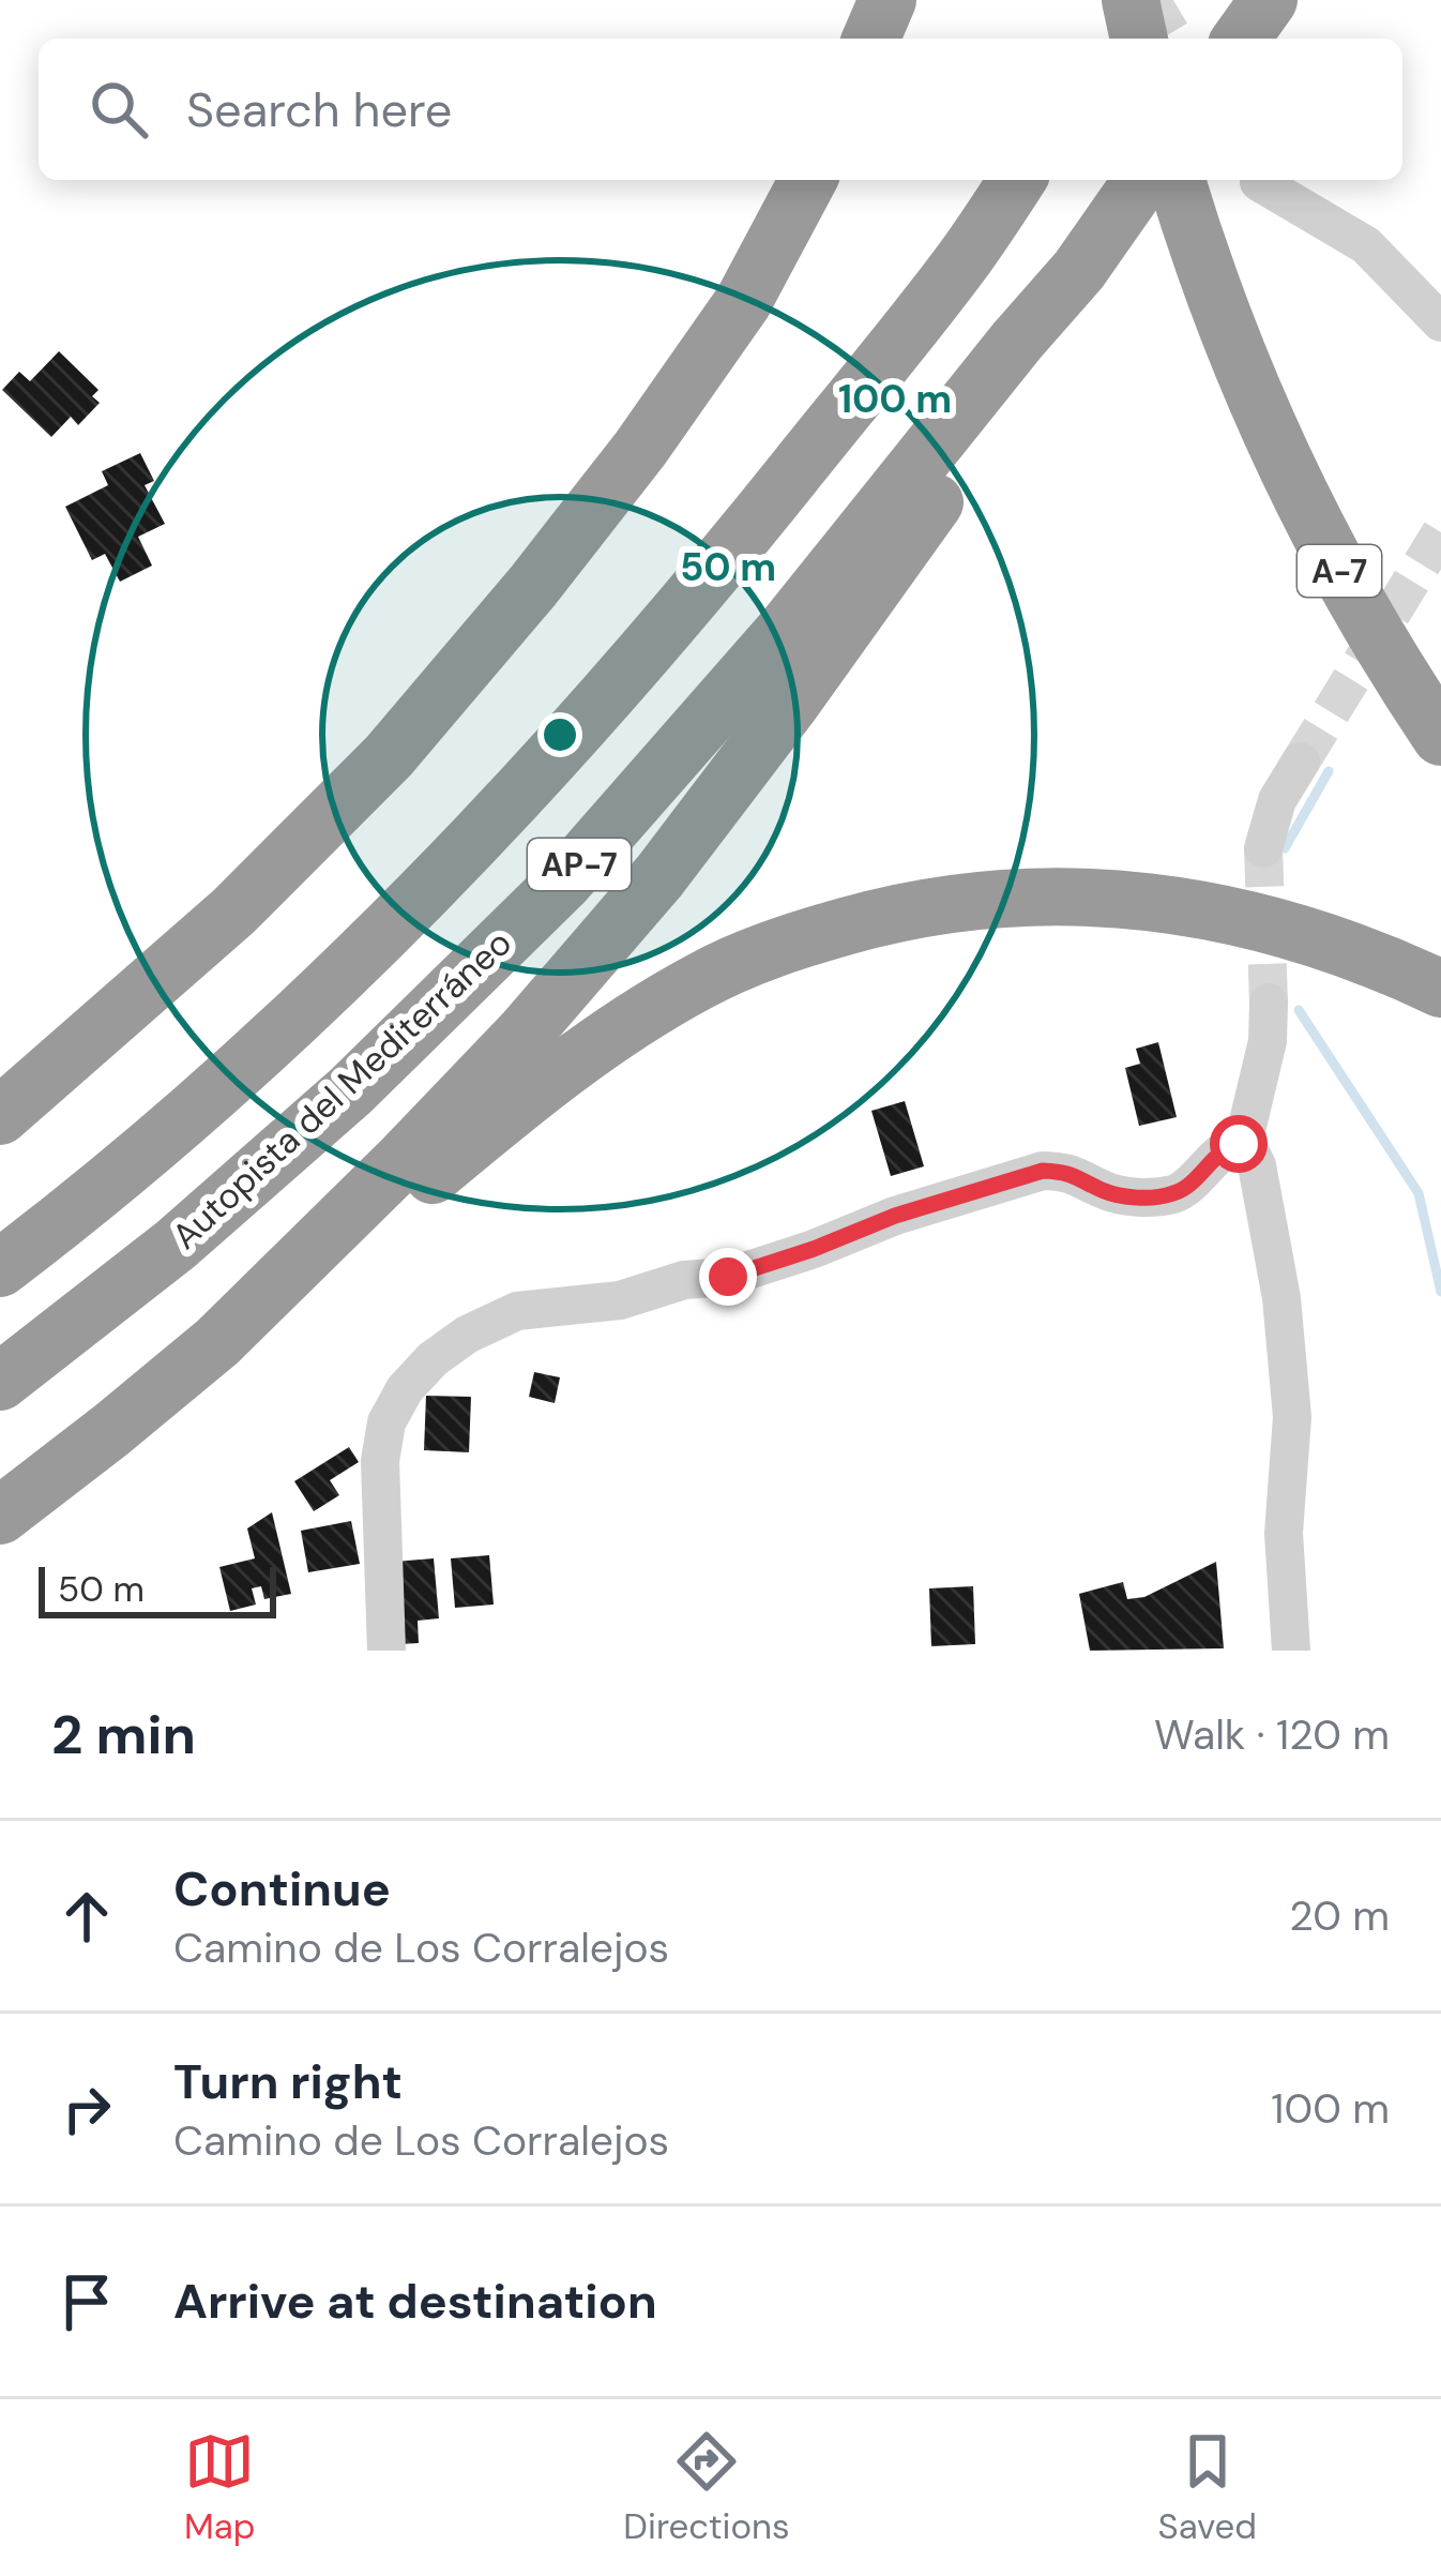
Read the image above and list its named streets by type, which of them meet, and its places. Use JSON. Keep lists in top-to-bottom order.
{
  "streets": {
    "highway": ["A-7", "AP-7", "Autopista del Mediterráneo"]
  },
  "scale_bar": "50 m",
  "page": {
    "search": "Search here",
    "scale": "50 m",
    "heading": ["2 min", "Walk · 120 m"],
    "list": [
      ["Continue", "Camino de Los Corralejos", "20 m"],
      ["Turn right", "Camino de Los Corralejos", "100 m"],
      "Arrive at destination"
    ],
    "nav": ["Map", "Directions", "Saved"]
  },
  "rings": ["100 m", "50 m"]
}
